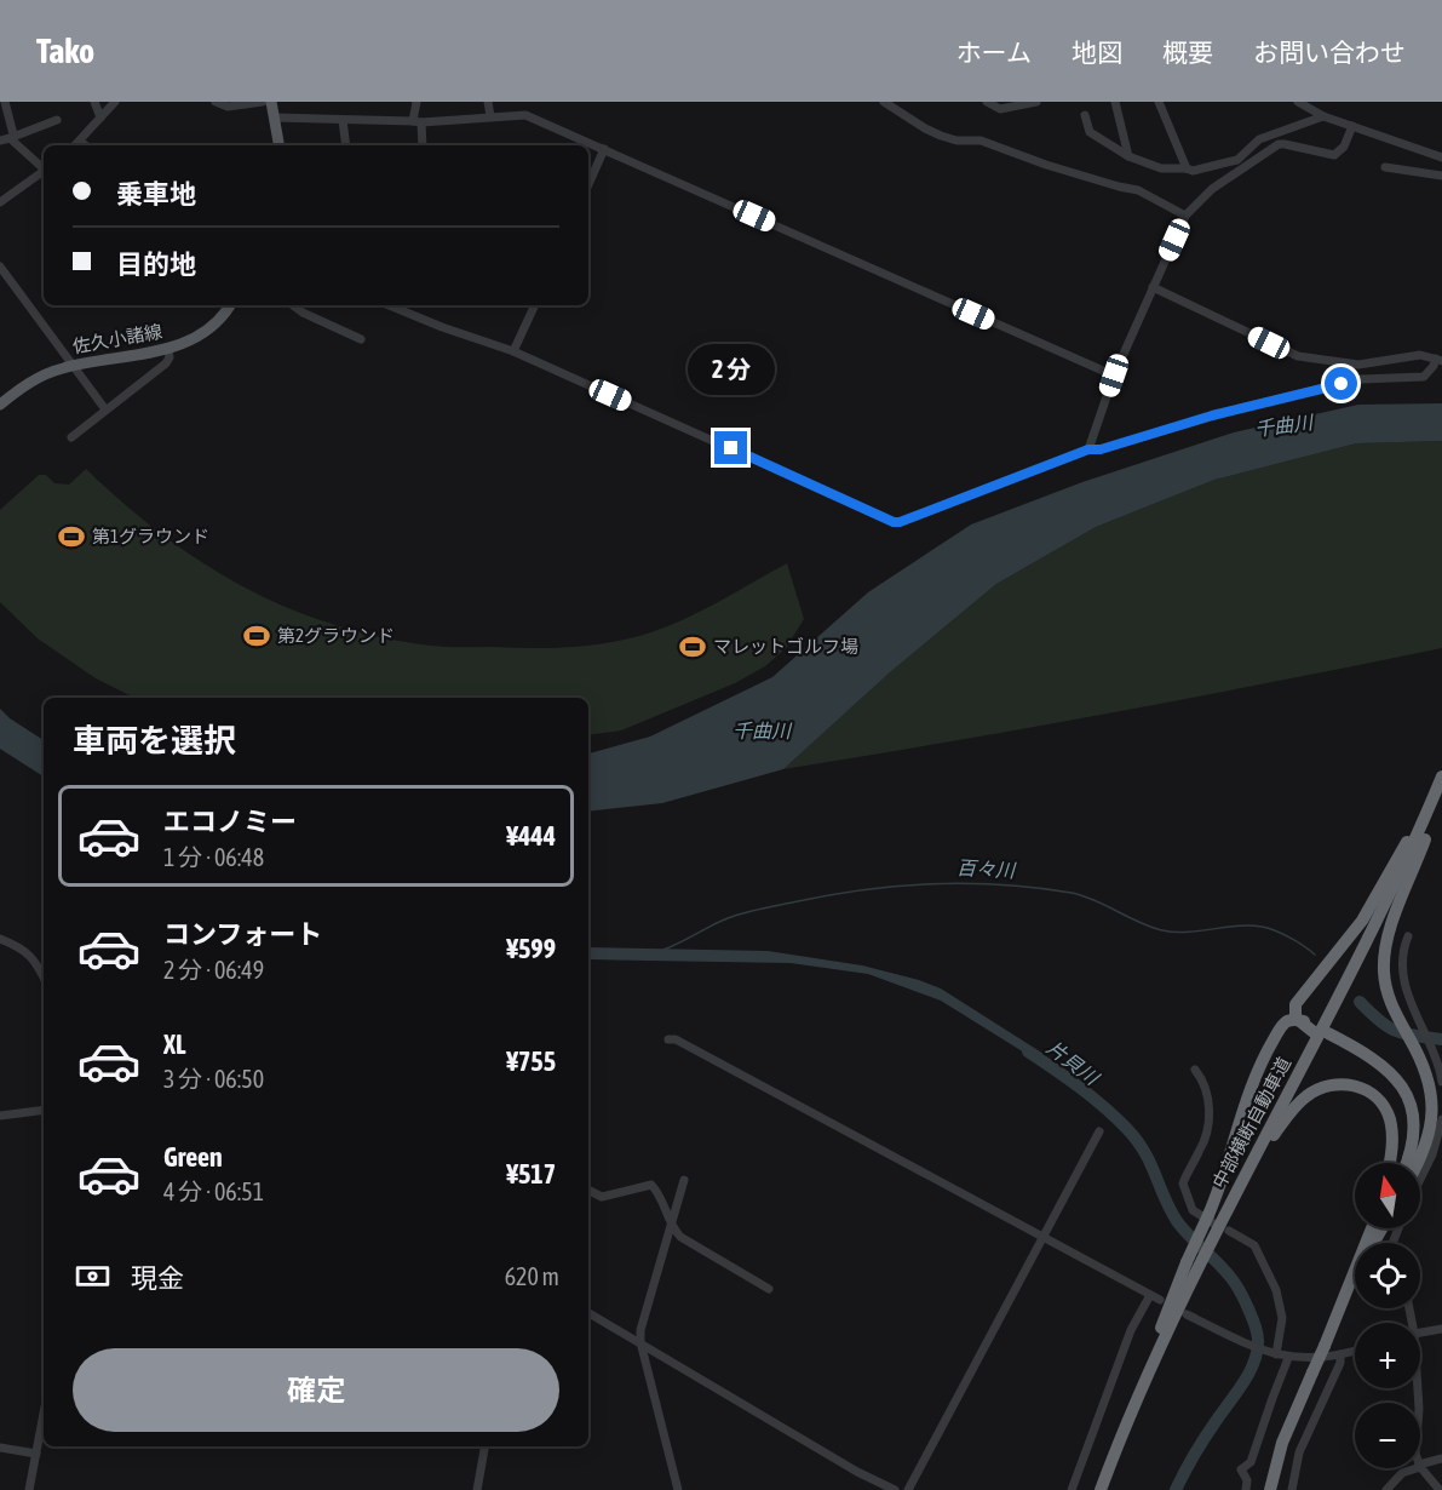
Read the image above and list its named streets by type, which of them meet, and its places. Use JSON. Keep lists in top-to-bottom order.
{
  "streets": {
    "highway": ["中部横断自動車道"],
    "main road": ["佐久小諸線"]
  },
  "water": ["千曲川", "百々川", "片貝川"],
  "places": {
    "sports": ["第1グラウンド", "第2グラウンド", "マレットゴルフ場"]
  },
  "north": "top",
  "page": {
    "header": "Tako",
    "nav": [
      "ホーム",
      "地図",
      "概要",
      "お問い合わせ"
    ],
    "banner": ["乗車地", "目的地"],
    "bubble": "2 分",
    "heading": "車両を選択",
    "list": [
      {
        "name": "エコノミー",
        "note": "1 分 · 06:48",
        "value": "¥444"
      },
      {
        "name": "コンフォート",
        "note": "2 分 · 06:49",
        "value": "¥599"
      },
      {
        "name": "XL",
        "note": "3 分 · 06:50",
        "value": "¥755"
      },
      {
        "name": "Green",
        "note": "4 分 · 06:51",
        "value": "¥517"
      }
    ],
    "map_buttons": ["+", "−"],
    "pay": ["現金", "620 m"],
    "buttons": "確定"
  }
}
